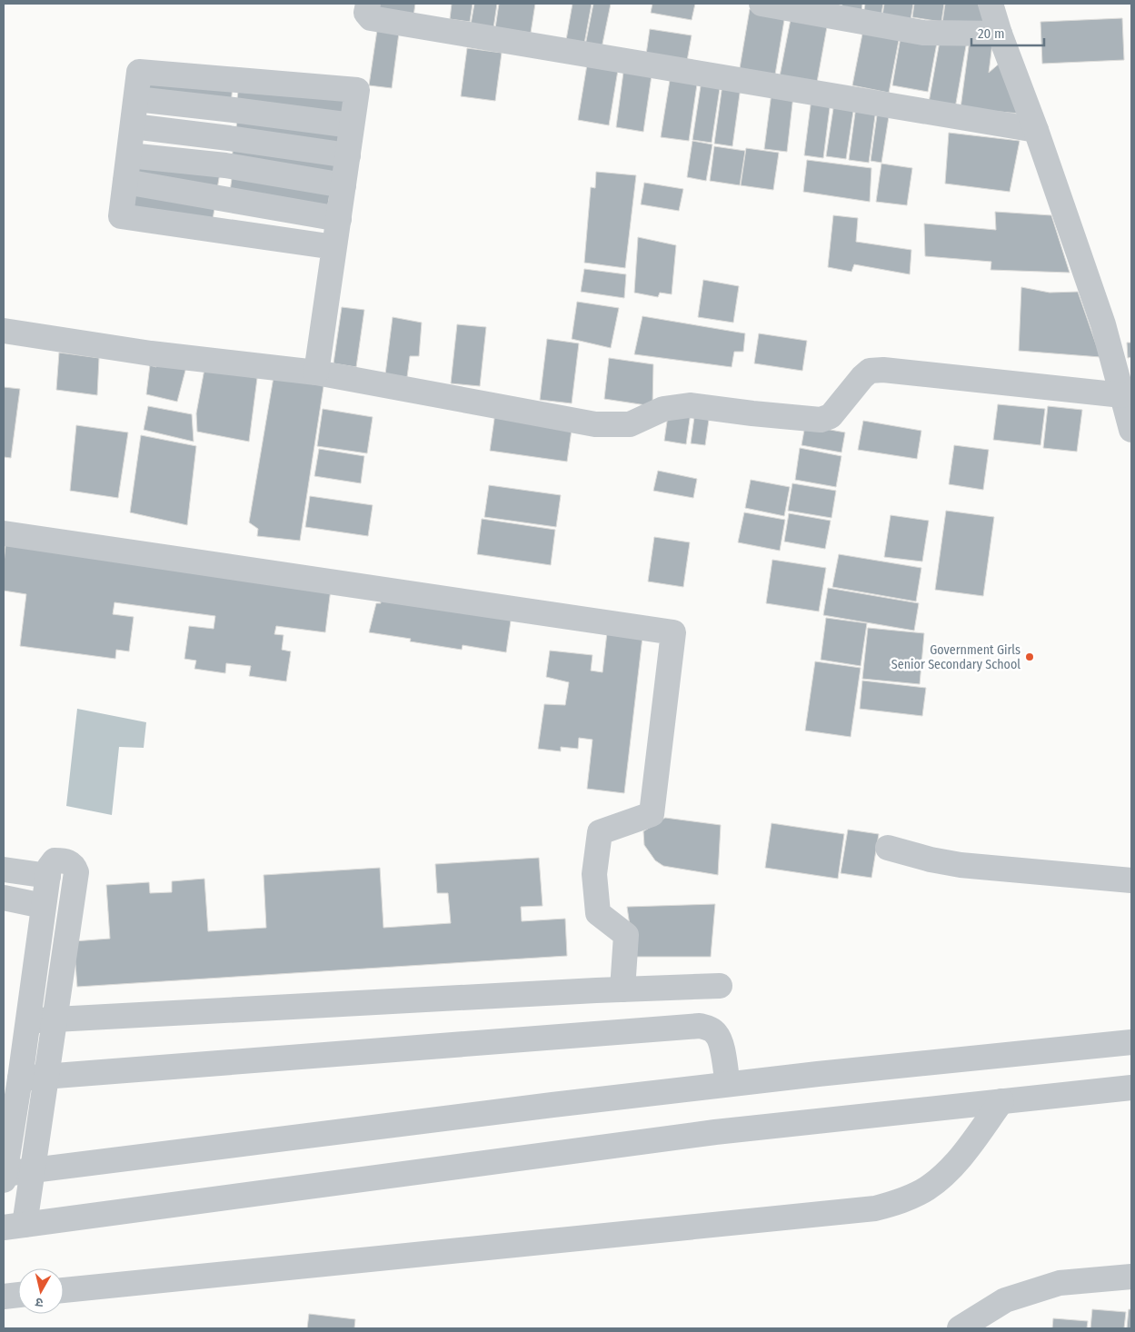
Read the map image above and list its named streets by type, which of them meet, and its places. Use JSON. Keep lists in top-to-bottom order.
{
  "places": ["Government Girls Senior Secondary School"],
  "scale_bar": "20 m",
  "north": "bottom"
}
